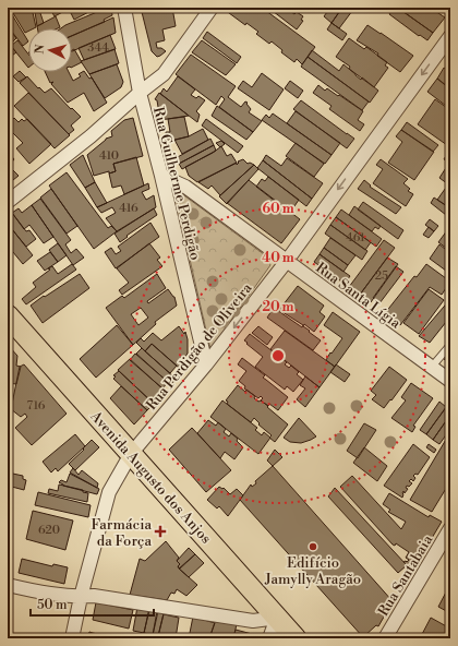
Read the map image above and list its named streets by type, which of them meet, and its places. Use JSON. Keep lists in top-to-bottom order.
{
  "streets": {
    "main road": ["Avenida Augusto dos Anjos"],
    "street": [
      "Rua Guilherme Perdigão",
      "Rua Santa Lígia",
      "Rua Perdigão de Oliveira",
      "Rua Santabaia"
    ]
  },
  "crossings": [
    ["Rua Guilherme Perdigão", "Rua Santa Lígia"],
    ["Rua Guilherme Perdigão", "Rua Perdigão de Oliveira"],
    ["Rua Santa Lígia", "Rua Perdigão de Oliveira"],
    ["Rua Perdigão de Oliveira", "Avenida Augusto dos Anjos"]
  ],
  "one_way": ["Rua Perdigão de Oliveira"],
  "places": {
    "health": ["Farmácia da Força"],
    "other": ["Edifício Jamylly Aragão"]
  },
  "house_numbers": [
    "344",
    "410",
    "416",
    "461",
    "25",
    "716",
    "620"
  ],
  "scale_bar": "50 m",
  "north": "left",
  "rings": ["60 m", "40 m", "20 m"]
}
